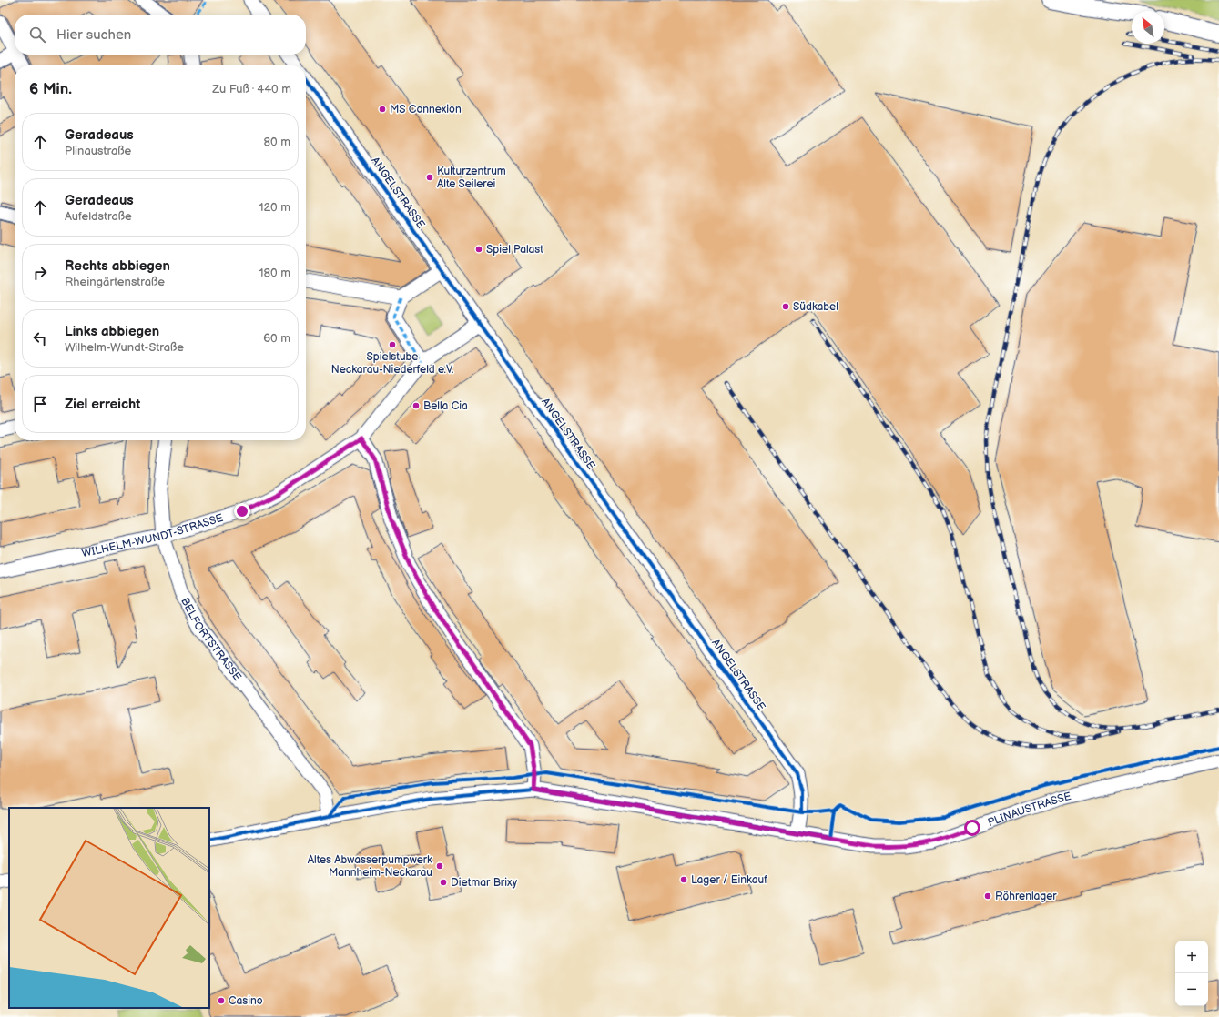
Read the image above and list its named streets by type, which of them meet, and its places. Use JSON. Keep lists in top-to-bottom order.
{
  "streets": {
    "street": [
      "ANGELSTRASSE",
      "WILHELM-WUNDT-STRASSE",
      "BELFORTSTRASSE",
      "PLINAUSTRASSE"
    ]
  },
  "crossings": [
    ["ANGELSTRASSE", "WILHELM-WUNDT-STRASSE"],
    ["ANGELSTRASSE", "PLINAUSTRASSE"],
    ["WILHELM-WUNDT-STRASSE", "BELFORTSTRASSE"],
    ["BELFORTSTRASSE", "PLINAUSTRASSE"]
  ],
  "places": [
    "MS Connexion",
    "Kulturzentrum Alte Seilerei",
    "Spiel Palast",
    "Südkabel",
    "Spielstube Neckarau-Niederfeld e.V.",
    "Bella Cia",
    "Altes Abwasserpumpwerk Mannheim-Neckarau",
    "Lager / Einkauf",
    "Dietmar Brixy",
    "Röhrenlager",
    "Casino"
  ],
  "north": "top left",
  "page": {
    "search": "Hier suchen",
    "heading": ["6 Min.", "Zu Fuß · 440 m"],
    "list": [
      ["Geradeaus", "Plinaustraße", "80 m"],
      ["Geradeaus", "Aufeldstraße", "120 m"],
      ["Rechts abbiegen", "Rheingärtenstraße", "180 m"],
      ["Links abbiegen", "Wilhelm-Wundt-Straße", "60 m"],
      "Ziel erreicht"
    ],
    "map_buttons": ["+", "−"]
  }
}
